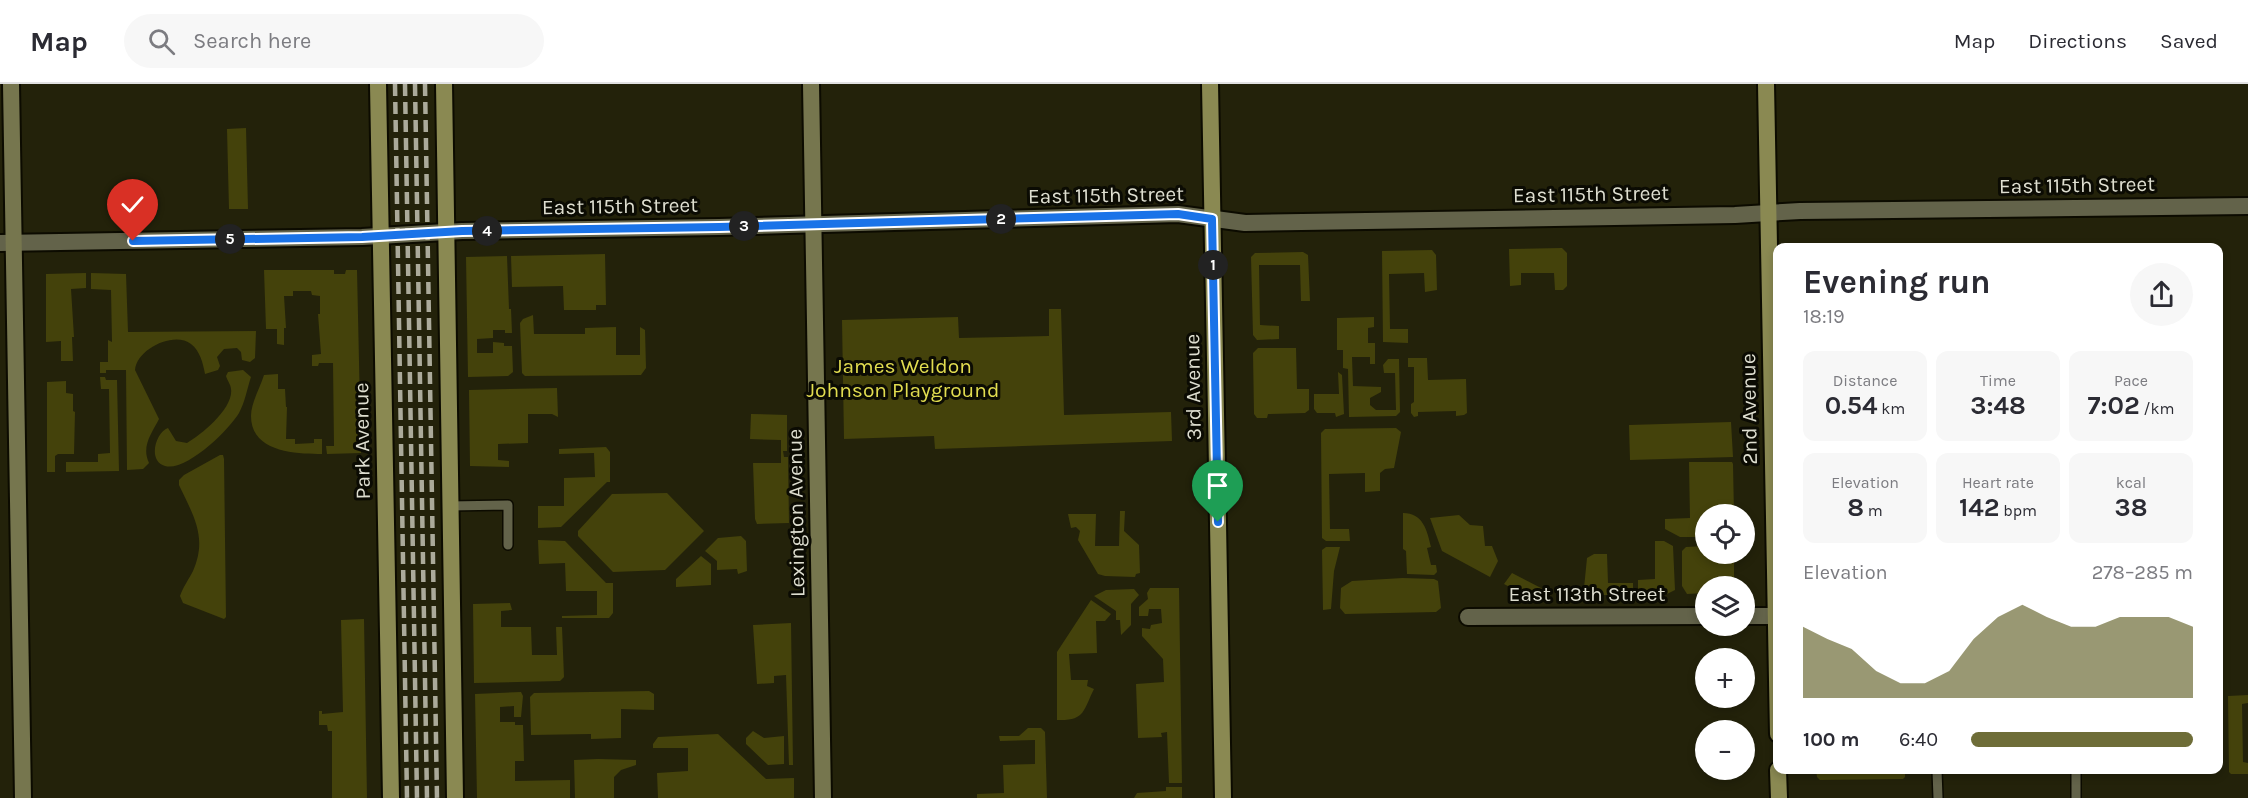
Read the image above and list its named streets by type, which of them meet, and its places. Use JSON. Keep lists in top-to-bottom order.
{
  "streets": {
    "main road": [
      "3rd Avenue",
      "2nd Avenue",
      "Park Avenue",
      "Lexington Avenue"
    ],
    "street": ["East 115th Street", "East 113th Street"]
  },
  "crossings": [
    ["East 115th Street", "3rd Avenue"],
    ["East 115th Street", "2nd Avenue"],
    ["East 115th Street", "Park Avenue"],
    ["East 115th Street", "Lexington Avenue"]
  ],
  "parks": ["James Weldon Johnson Playground"],
  "page": {
    "header": "Map",
    "search": "Search here",
    "nav": ["Map", "Directions", "Saved"],
    "pins": [
      "2",
      "3",
      "4",
      "5",
      "1"
    ],
    "heading": ["Evening run", "18:19"],
    "stats": [
      ["Distance", "0.54 km"],
      ["Time", "3:48"],
      ["Pace", "7:02 /km"],
      ["Elevation", "8 m"],
      ["Heart rate", "142 bpm"],
      ["kcal", "38"]
    ],
    "map_buttons": ["+", "−"],
    "chart": ["Elevation", "278–285 m"],
    "list": [
      {
        "name": "100 m",
        "note": "6:40"
      }
    ]
  }
}
